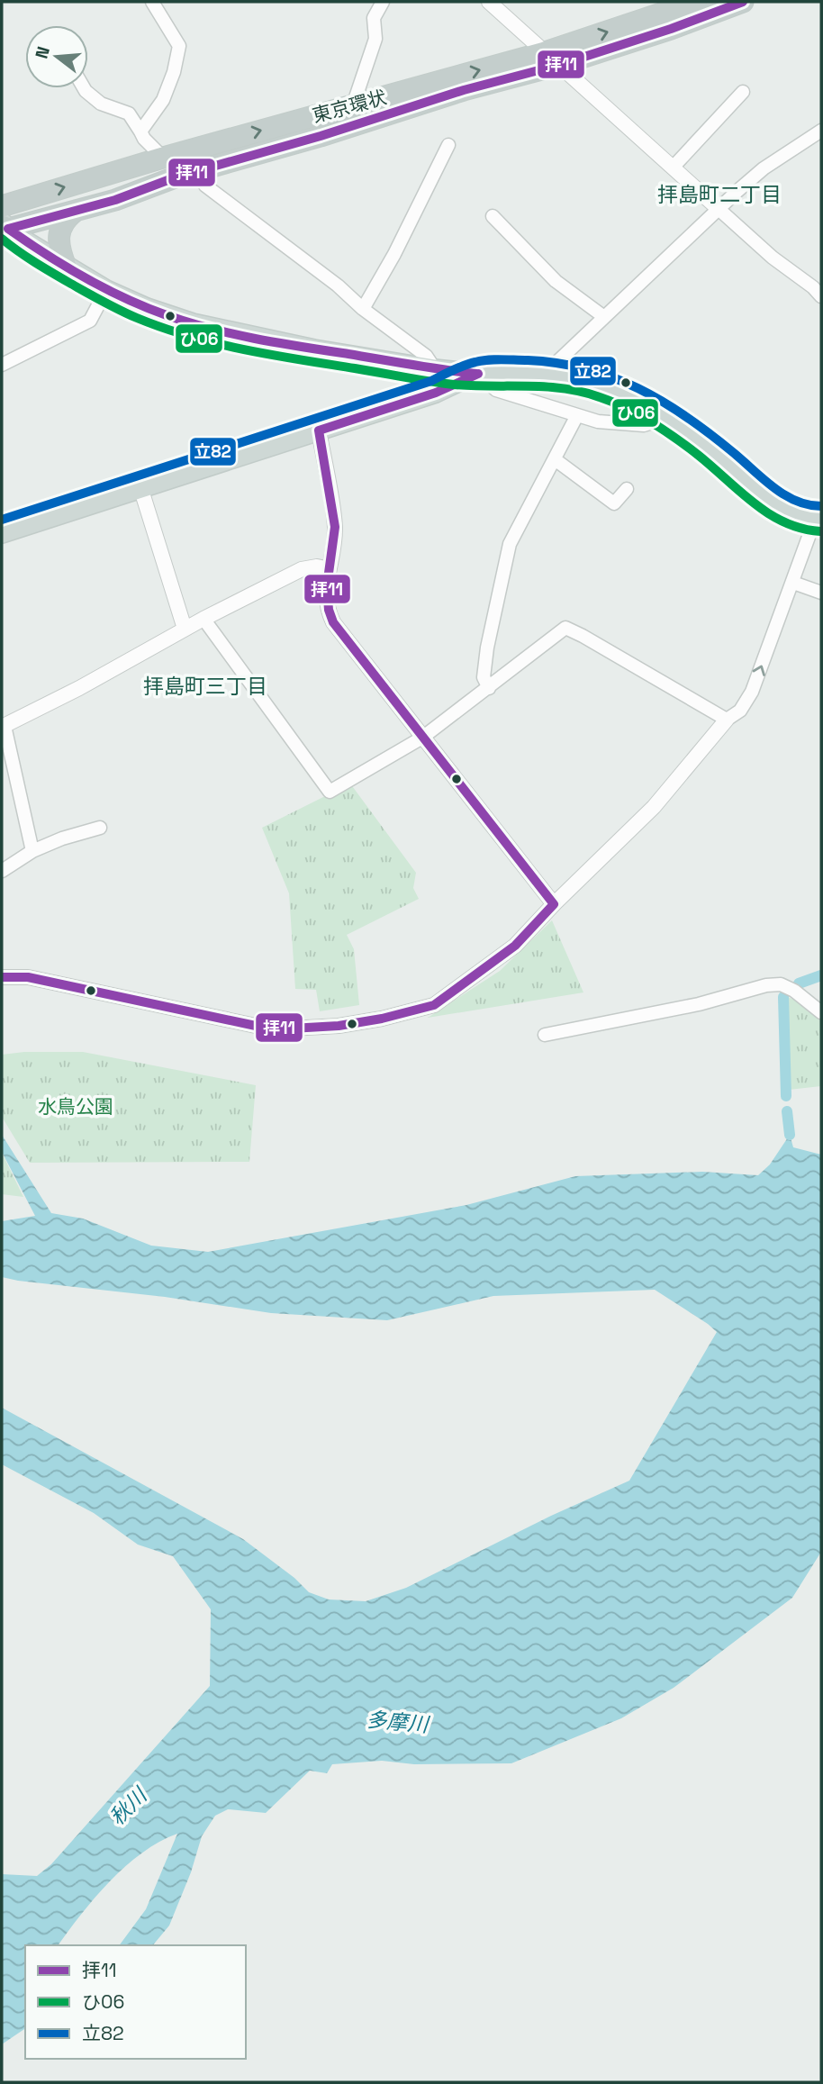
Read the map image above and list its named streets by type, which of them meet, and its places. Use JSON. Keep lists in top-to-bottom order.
{
  "streets": {
    "highway": ["東京環状"]
  },
  "districts": ["拝島町二丁目", "拝島町三丁目"],
  "water": ["多摩川", "秋川"],
  "parks": ["水鳥公園"],
  "lines": ["transit line 拝11", "transit line ひ06", "transit line 立82"],
  "legend": ["拝11", "ひ06", "立82"],
  "north": "left"
}
